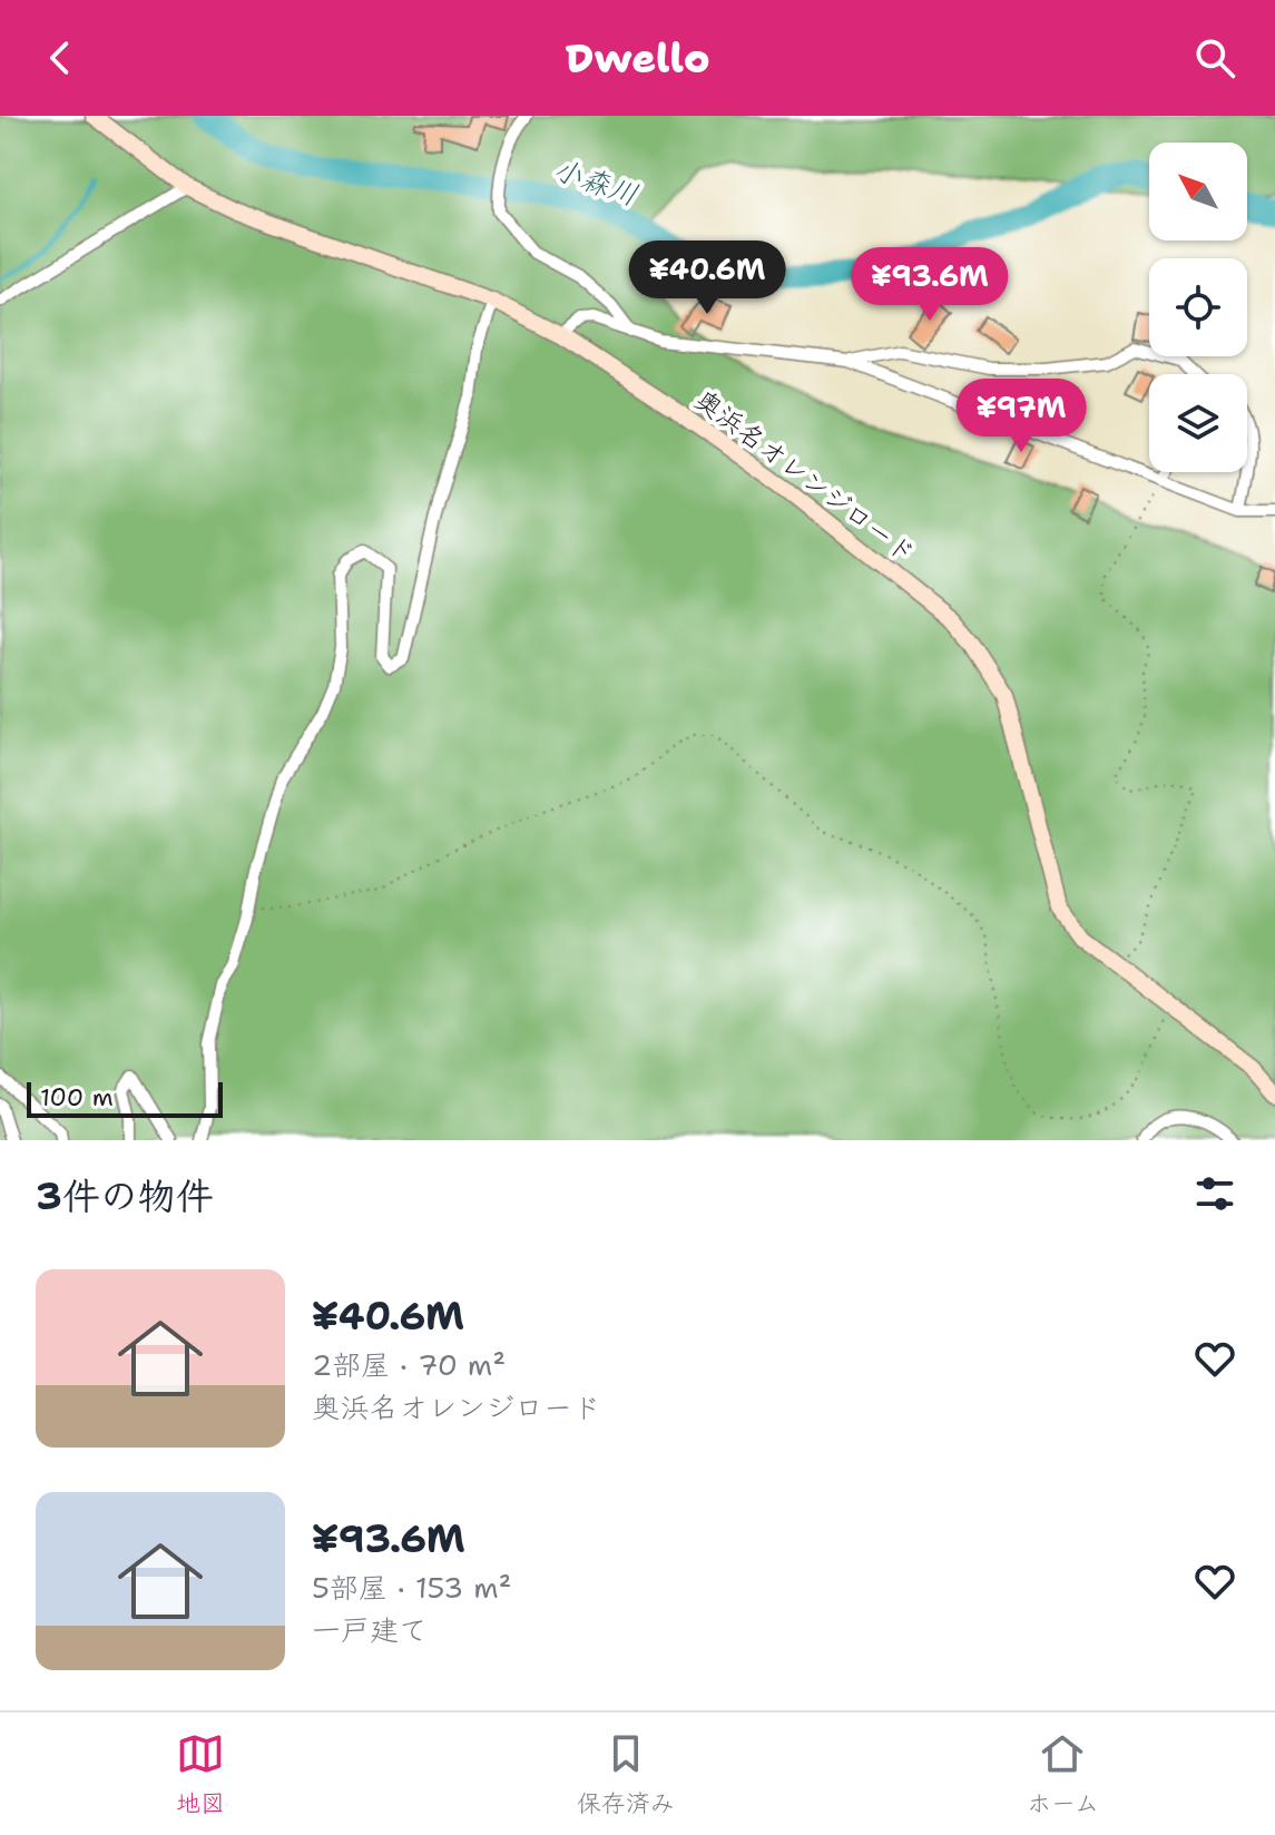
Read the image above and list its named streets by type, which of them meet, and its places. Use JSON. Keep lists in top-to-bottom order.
{
  "streets": {
    "street": ["奥浜名オレンジロード"]
  },
  "water": ["小森川"],
  "scale_bar": "100 m",
  "north": "top left",
  "page": {
    "header": "Dwello",
    "price": ["¥40.6M", "¥93.6M", "¥97M"],
    "scale": "100 m",
    "heading": "3件の物件",
    "list": [
      {
        "name": "¥40.6M",
        "note": "2部屋 · 70 m² · 奥浜名オレンジロード"
      },
      {
        "name": "¥93.6M",
        "note": "5部屋 · 153 m² · 一戸建て"
      }
    ],
    "tabs": ["地図", "保存済み", "ホーム"]
  }
}
